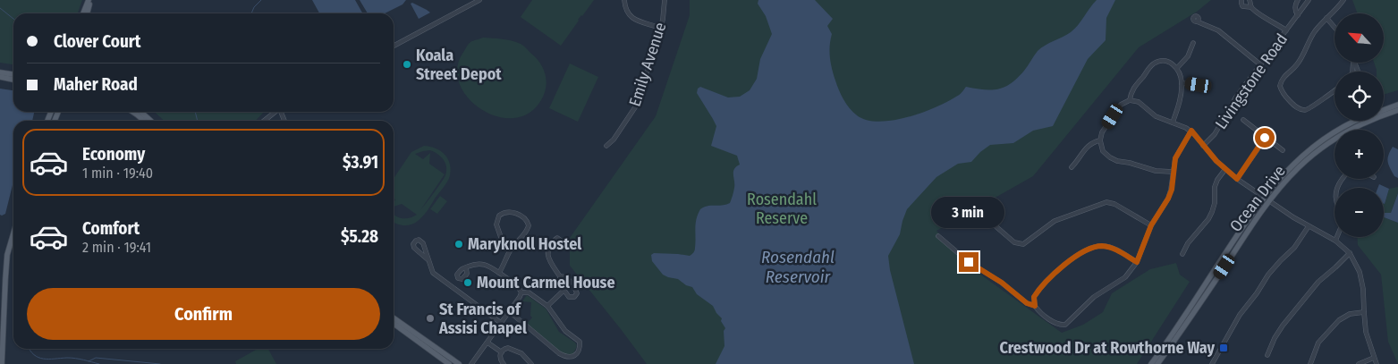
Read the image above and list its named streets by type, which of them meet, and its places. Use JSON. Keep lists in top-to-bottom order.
{
  "streets": {
    "main road": ["Ocean Drive"],
    "street": ["Emily Avenue", "Livingstone Road"]
  },
  "water": ["Rosendahl Reservoir"],
  "parks": ["Rosendahl Reserve"],
  "places": {
    "other": [
      "Koala Street Depot",
      "Maryknoll Hostel",
      "Mount Carmel House",
      "St Francis of Assisi Chapel"
    ],
    "transit": ["Crestwood Dr at Rowthorne Way"]
  },
  "north": "top left",
  "page": {
    "map_buttons": ["+", "−"],
    "banner": ["Clover Court", "Maher Road"],
    "list": [
      {
        "name": "Economy",
        "note": "1 min · 19:40",
        "value": "$3.91"
      },
      {
        "name": "Comfort",
        "note": "2 min · 19:41",
        "value": "$5.28"
      }
    ],
    "bubble": "3 min",
    "buttons": "Confirm"
  }
}
